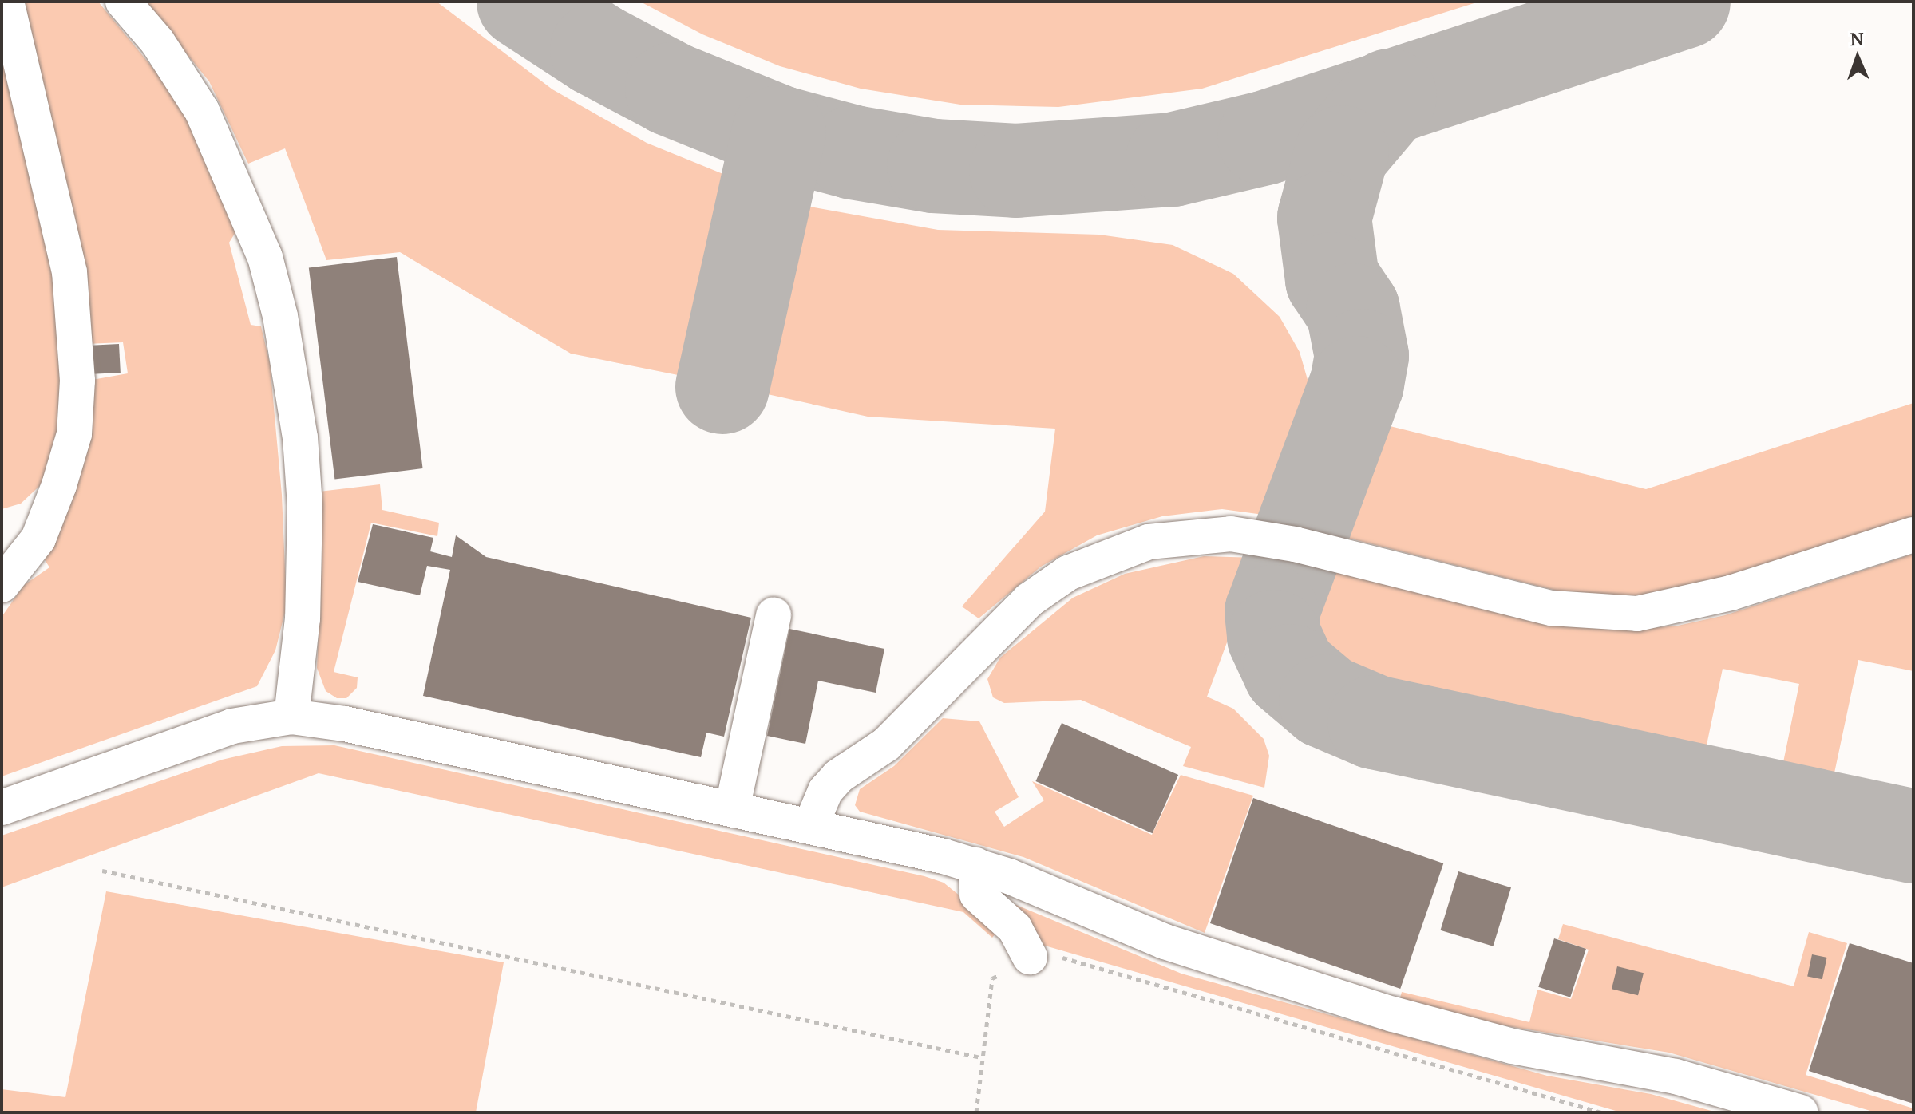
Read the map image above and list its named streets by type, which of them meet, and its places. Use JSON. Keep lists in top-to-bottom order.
{
  "north": "top"
}
